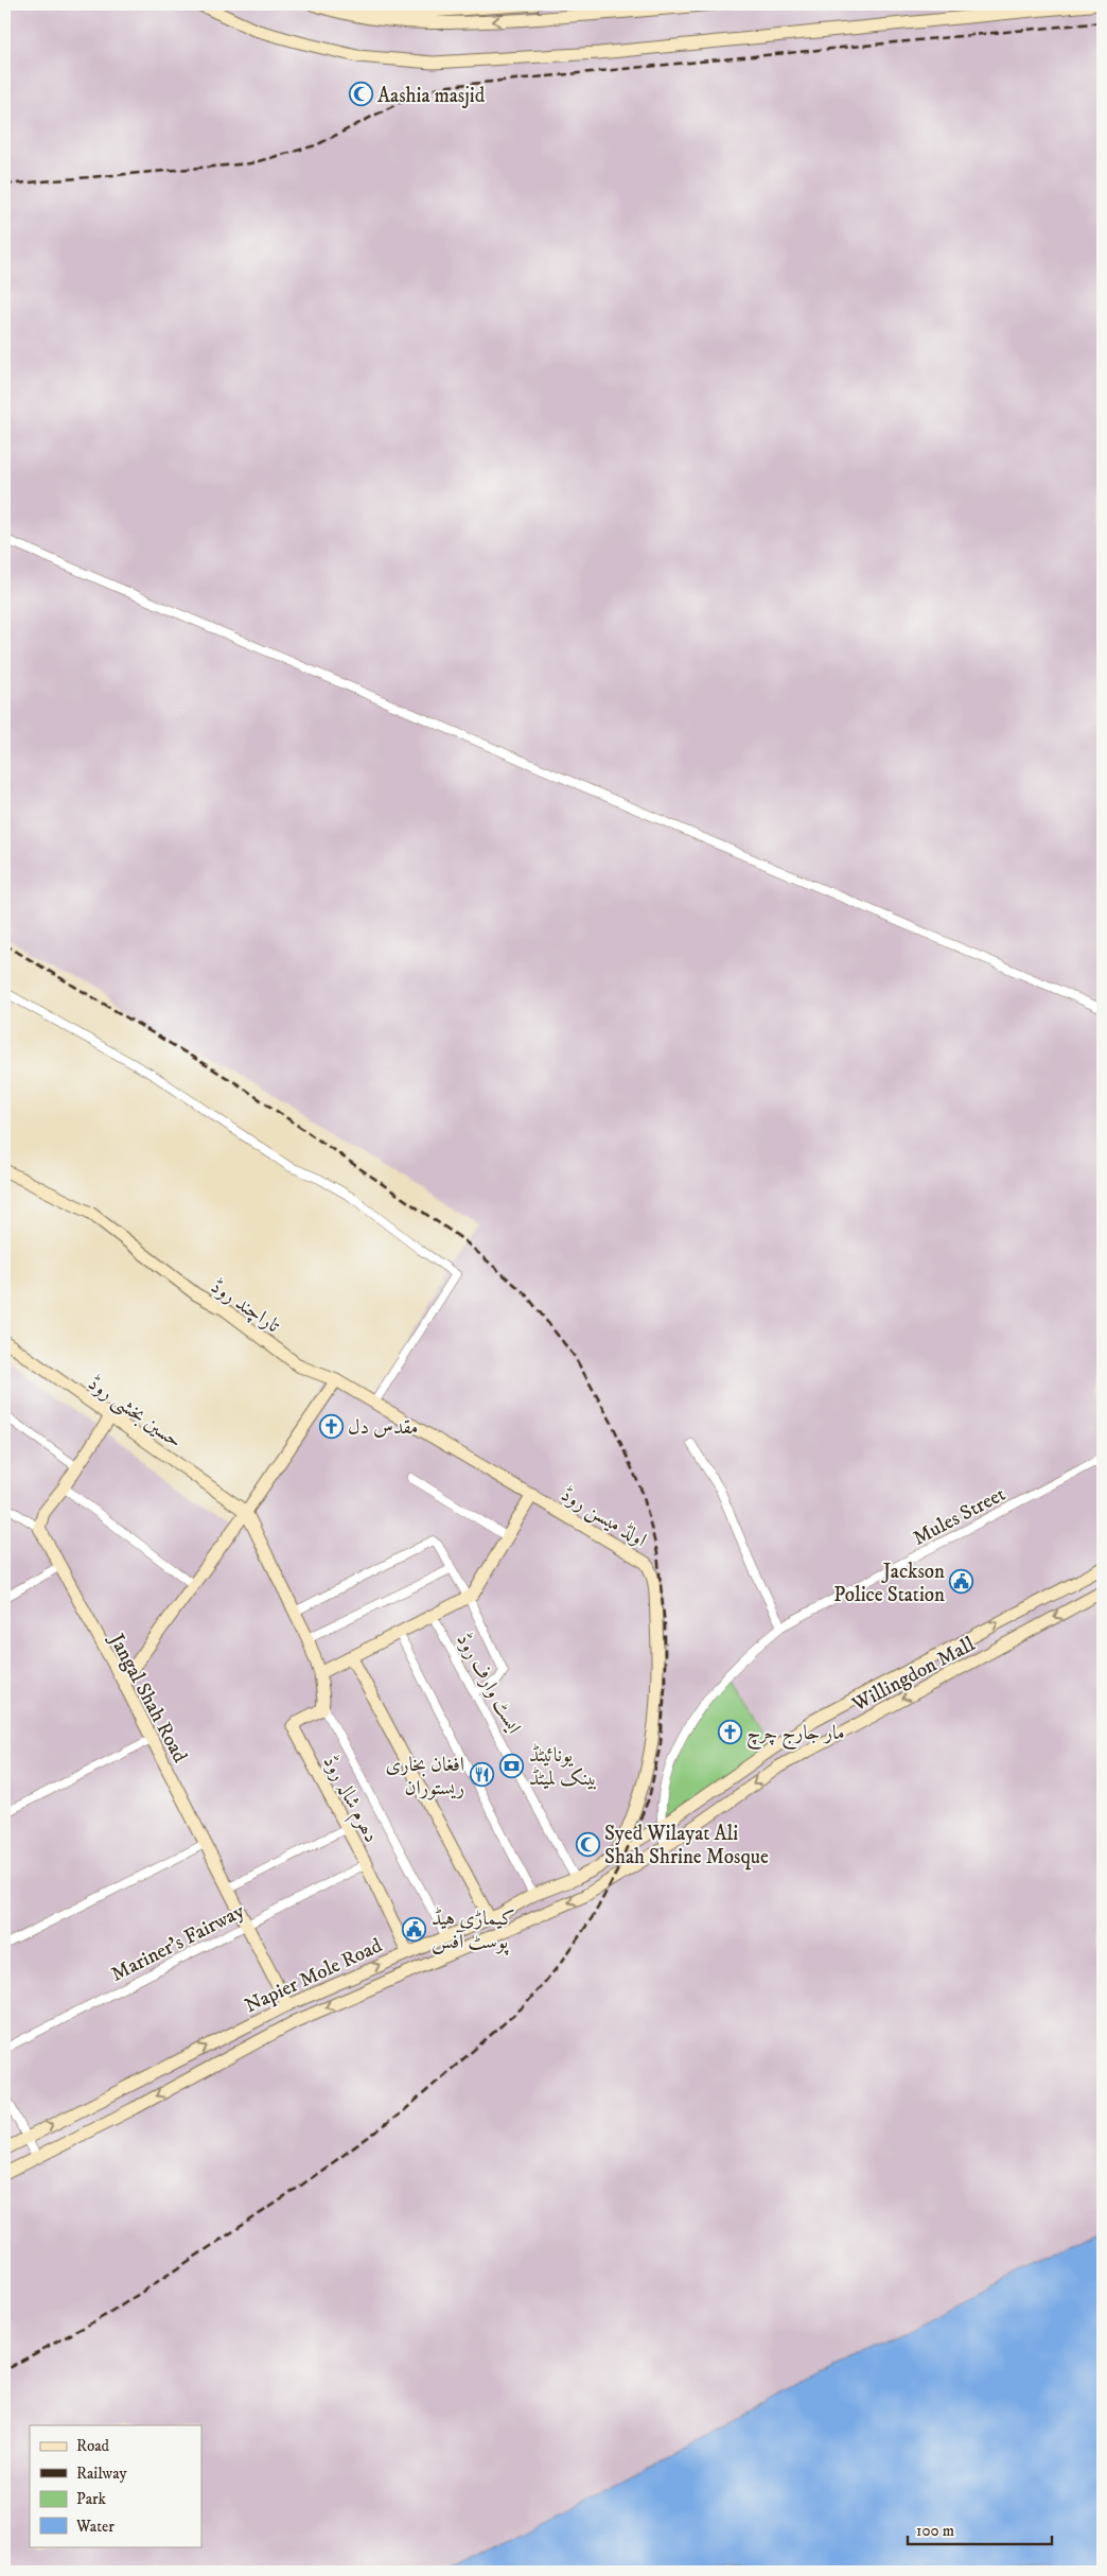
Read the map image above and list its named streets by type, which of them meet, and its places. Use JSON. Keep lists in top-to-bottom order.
{
  "streets": {
    "street": [
      "تاراچند روڈ",
      "حسین بخشی روڈ",
      "Mules Street",
      "اولڈ میسن روڈ",
      "Willingdon Mall",
      "ایسٹ وارف روڈ",
      "Jangal Shah Road",
      "دھرم شالہ روڈ",
      "Mariner's Fairway",
      "Napier Mole Road"
    ]
  },
  "crossings": [
    ["تاراچند روڈ", "اولڈ میسن روڈ"],
    ["Mules Street", "Willingdon Mall"],
    ["Mules Street", "Napier Mole Road"],
    ["اولڈ میسن روڈ", "Napier Mole Road"],
    ["Willingdon Mall", "Napier Mole Road"],
    ["ایسٹ وارف روڈ", "Napier Mole Road"],
    ["Jangal Shah Road", "Mariner's Fairway"],
    ["Jangal Shah Road", "Napier Mole Road"],
    ["دھرم شالہ روڈ", "Mariner's Fairway"],
    ["دھرم شالہ روڈ", "Napier Mole Road"]
  ],
  "places": {
    "mosque": ["Aashia masjid", "Syed Wilayat Ali Shah Shrine Mosque"],
    "church": ["مقدس دل", "مار جارج چرچ"],
    "public building": ["Jackson Police Station", "کیماڑی ہیڈ پوسٹ آفس"],
    "bank": ["یونائیٹڈ بینک لمیٹڈ"],
    "restaurant": ["افغان بخاری ریستوران"]
  },
  "legend": [
    "Road",
    "Railway",
    "Park",
    "Water"
  ],
  "scale_bar": "100 m"
}
